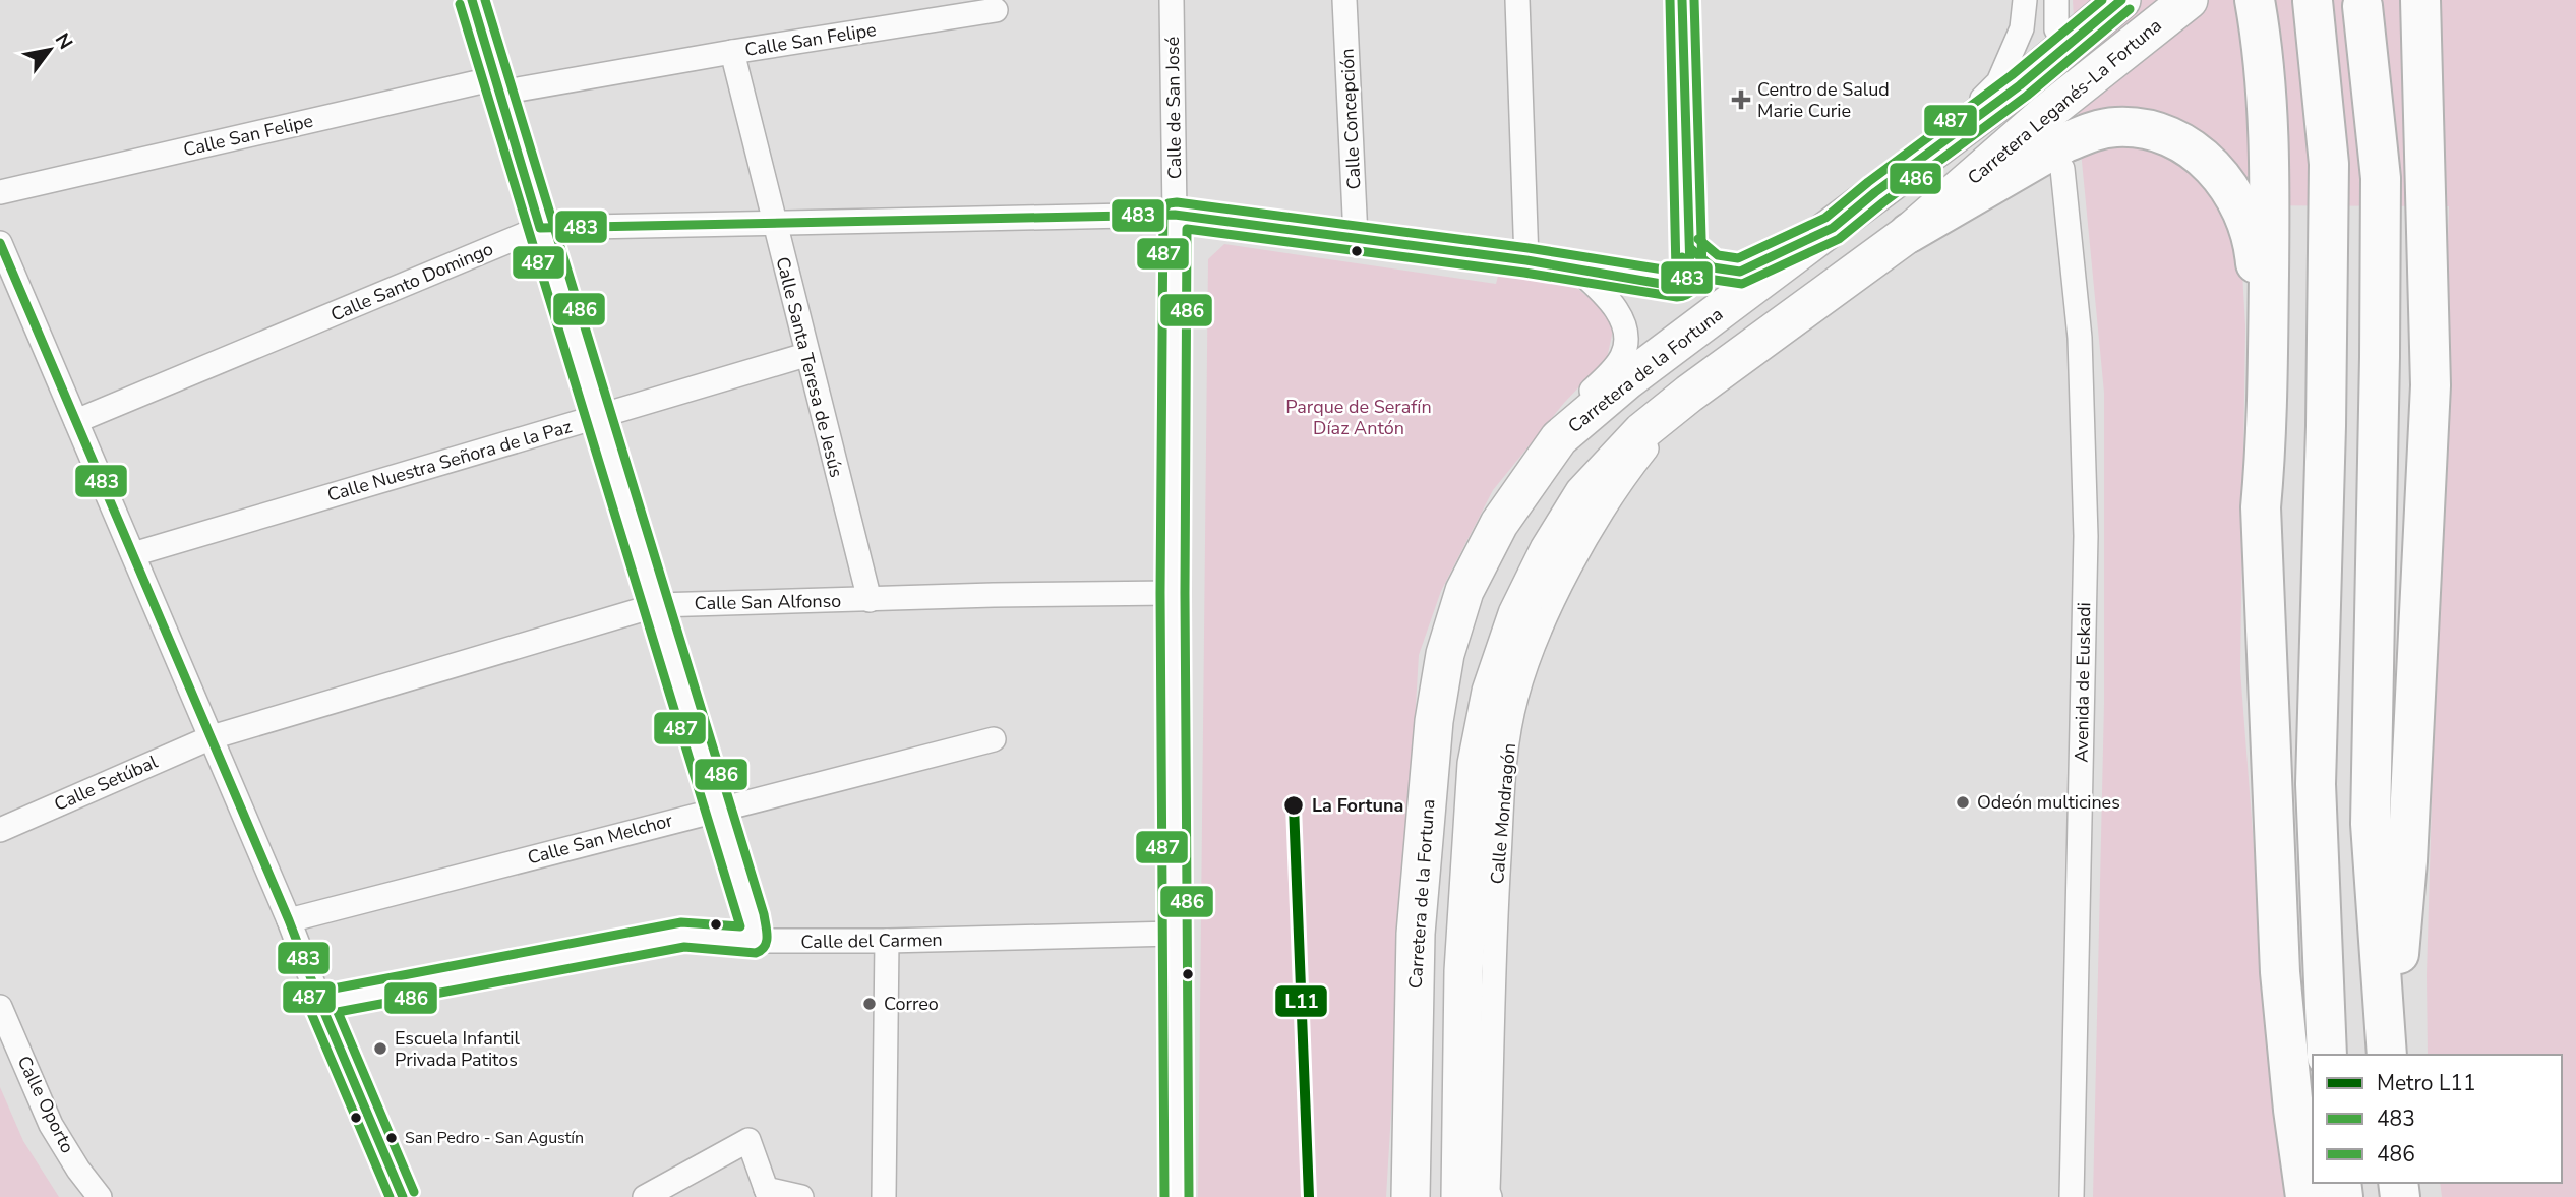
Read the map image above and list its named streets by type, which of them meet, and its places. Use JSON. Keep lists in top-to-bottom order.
{
  "streets": {
    "main road": ["Carretera Leganés-La Fortuna", "Carretera de la Fortuna"],
    "street": [
      "Calle San Felipe",
      "Calle de San José",
      "Calle Concepción",
      "Calle Santo Domingo",
      "Calle Santa Teresa de Jesús",
      "Calle Nuestra Señora de la Paz",
      "Calle San Alfonso",
      "Avenida de Euskadi",
      "Calle Setúbal",
      "Calle San Melchor",
      "Calle del Carmen",
      "Calle Oporto"
    ]
  },
  "crossings": [
    ["Calle San Felipe", "Calle Santa Teresa de Jesús"],
    ["Calle de San José", "Calle Santo Domingo"],
    ["Calle de San José", "Calle San Alfonso"],
    ["Calle de San José", "Calle del Carmen"],
    ["Calle Concepción", "Calle Santo Domingo"],
    ["Calle Santo Domingo", "Calle Santa Teresa de Jesús"],
    ["Calle Santa Teresa de Jesús", "Calle Nuestra Señora de la Paz"],
    ["Calle Santa Teresa de Jesús", "Calle San Alfonso"],
    ["Calle San Alfonso", "Calle Setúbal"]
  ],
  "parks": ["Parque de Serafín Díaz Antón"],
  "places": {
    "health": ["Centro de Salud Marie Curie"],
    "other": [
      "Odeón multicines",
      "La Fortuna",
      "Correo",
      "Escuela Infantil Privada Patitos",
      "San Pedro - San Agustín"
    ]
  },
  "lines": [
    "transit line 483",
    "transit line 486",
    "transit line 487",
    "metro line L11"
  ],
  "legend": ["Metro L11", "483", "486"],
  "north": "top right"
}
